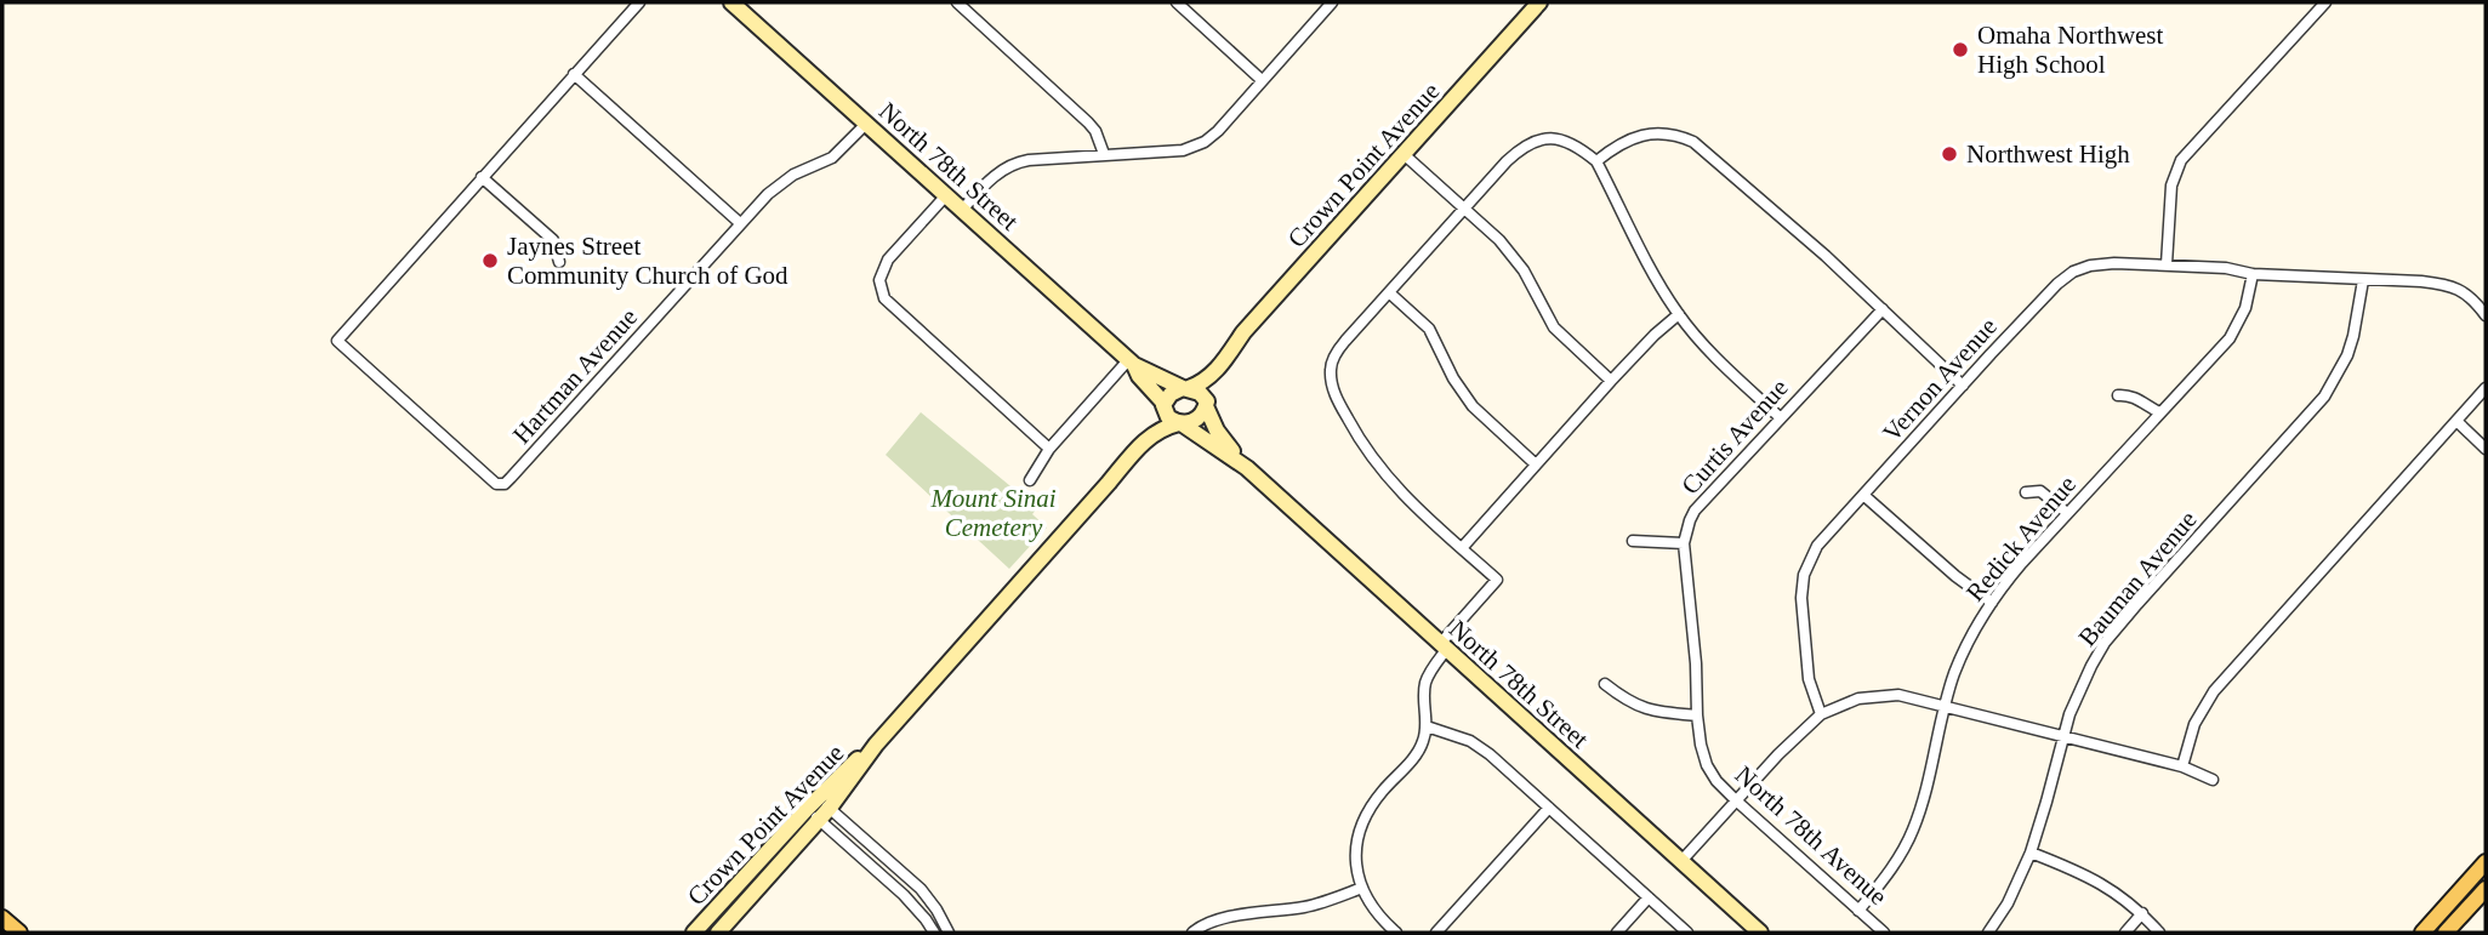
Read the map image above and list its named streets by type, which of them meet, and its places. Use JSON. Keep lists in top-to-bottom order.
{
  "streets": {
    "main road": ["Crown Point Avenue", "North 78th Street"],
    "street": [
      "Hartman Avenue",
      "Vernon Avenue",
      "Curtis Avenue",
      "Redick Avenue",
      "Bauman Avenue",
      "North 78th Avenue"
    ]
  },
  "crossings": [
    ["North 78th Street", "Hartman Avenue"],
    ["Vernon Avenue", "Redick Avenue"],
    ["Vernon Avenue", "Bauman Avenue"],
    ["Curtis Avenue", "North 78th Avenue"],
    ["Redick Avenue", "North 78th Avenue"]
  ],
  "parks": ["Mount Sinai Cemetery"],
  "places": ["Omaha Northwest High School", "Northwest High", "Jaynes Street Community Church of God"]
}
